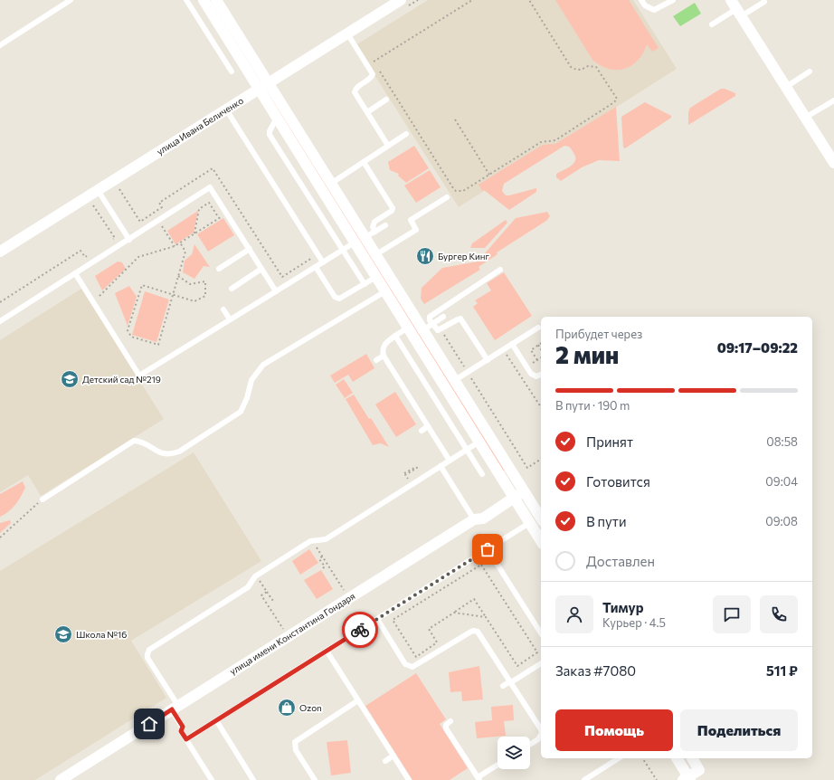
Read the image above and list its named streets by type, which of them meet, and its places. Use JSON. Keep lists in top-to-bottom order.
{
  "streets": {
    "street": ["улица Ивана Беличенко", "улица имени Константина Гондаря"]
  },
  "places": {
    "restaurant": ["Бургер Кинг"],
    "school or university": ["Детский сад №219", "Школа №16"],
    "shop": ["Ozon"]
  },
  "page": {
    "heading": ["2 мин", "Прибудет через", "09:17–09:22"],
    "panel": [
      "Тимур",
      "Курьер · 4.5",
      "Заказ #7080",
      "511 ₽"
    ],
    "bar": "В пути · 190 m",
    "list": [
      ["Принят", "08:58"],
      ["Готовится", "09:04"],
      ["В пути", "09:08"],
      "Доставлен"
    ],
    "buttons": ["Помощь", "Поделиться"]
  }
}
